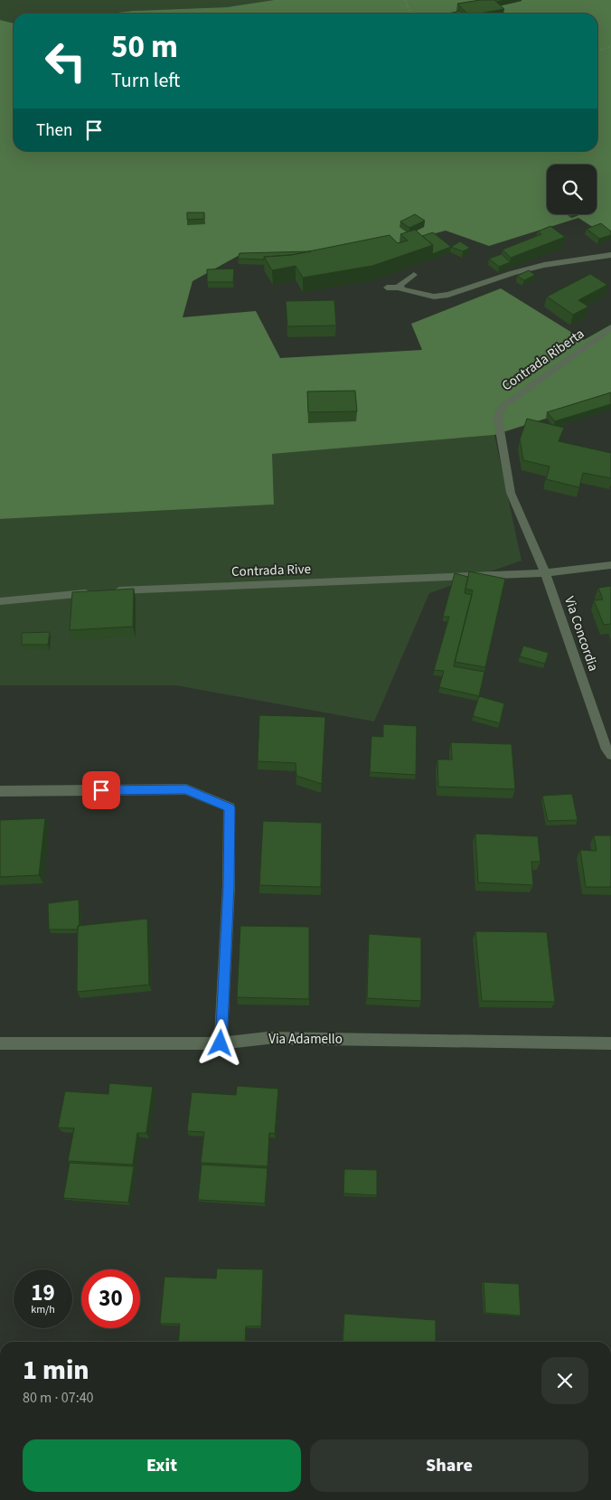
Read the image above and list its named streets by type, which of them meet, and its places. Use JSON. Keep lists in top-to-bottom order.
{
  "streets": {
    "street": [
      "Contrada Riberta",
      "Contrada Rive",
      "Via Concordia",
      "Via Adamello"
    ]
  },
  "crossings": [
    ["Contrada Riberta", "Contrada Rive"],
    ["Contrada Riberta", "Via Concordia"],
    ["Contrada Rive", "Via Concordia"]
  ],
  "page": {
    "turn": ["50 m", "Turn left"],
    "then": "Then",
    "speed": "19 km/h",
    "limit": "30",
    "heading": ["1 min", "80 m · 07:40"],
    "buttons": ["Exit", "Share"]
  }
}
